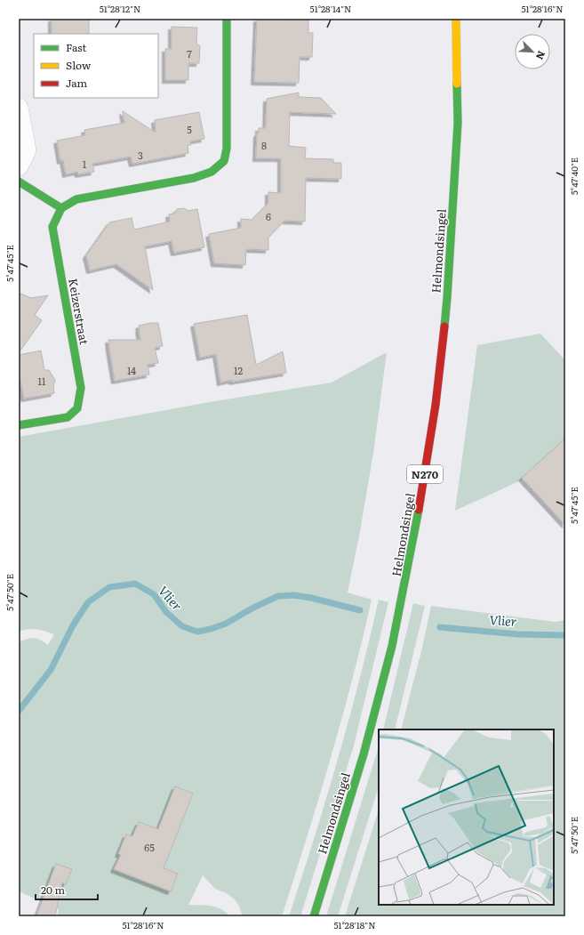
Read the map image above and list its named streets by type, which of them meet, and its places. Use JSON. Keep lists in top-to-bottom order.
{
  "streets": {
    "main road": ["Helmondsingel", "Keizerstraat", "N270"]
  },
  "water": ["Vlier"],
  "house_numbers": [
    "7",
    "5",
    "8",
    "3",
    "1",
    "6",
    "14",
    "12",
    "11",
    "65"
  ],
  "legend": ["Fast", "Slow", "Jam"],
  "scale_bar": "20 m",
  "north": "bottom right",
  "coordinates": [
    "51°28'12\"N",
    "51°28'14\"N",
    "51°28'16\"N",
    "5°47'40\"E",
    "5°47'45\"E",
    "5°47'50\"E",
    "51°28'18\"N"
  ]
}
